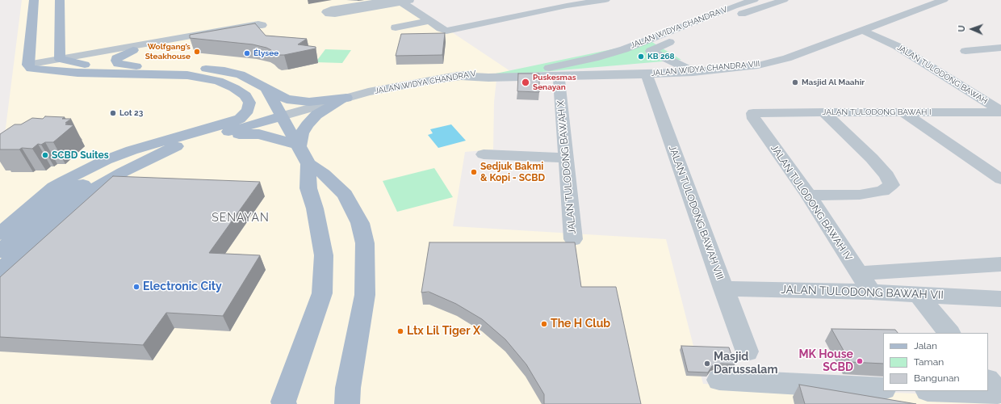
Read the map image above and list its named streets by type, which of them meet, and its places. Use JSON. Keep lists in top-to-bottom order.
{
  "streets": {
    "street": [
      "JALAN WIDYA CHANDRA V",
      "JALAN WIDYA CHANDRA VIII",
      "JALAN TULODONG BAWAH",
      "JALAN TULODONG BAWAH I",
      "JALAN TULODONG BAWAH X",
      "JALAN TULODONG BAWAH IV",
      "JALAN TULODONG BAWAH VIII",
      "JALAN TULODONG BAWAH VII"
    ]
  },
  "crossings": [
    ["JALAN WIDYA CHANDRA V", "JALAN WIDYA CHANDRA VIII"],
    ["JALAN WIDYA CHANDRA VIII", "JALAN TULODONG BAWAH"],
    ["JALAN WIDYA CHANDRA VIII", "JALAN TULODONG BAWAH X"],
    ["JALAN WIDYA CHANDRA VIII", "JALAN TULODONG BAWAH VIII"],
    ["JALAN TULODONG BAWAH", "JALAN TULODONG BAWAH I"],
    ["JALAN TULODONG BAWAH I", "JALAN TULODONG BAWAH IV"],
    ["JALAN TULODONG BAWAH IV", "JALAN TULODONG BAWAH VII"],
    ["JALAN TULODONG BAWAH VIII", "JALAN TULODONG BAWAH VII"]
  ],
  "districts": ["SENAYAN"],
  "places": [
    "Wolfgang’s Steakhouse",
    "Élysee",
    "KB 268",
    "Puskesmas Senayan",
    "Masjid Al Maahir",
    "Lot 23",
    "SCBD Suites",
    "Sedjuk Bakmi & Kopi - SCBD",
    "Electronic City",
    "The H Club",
    "Ltx Lil Tiger X",
    "MK House SCBD",
    "Masjid Darussalam"
  ],
  "legend": ["Jalan", "Taman", "Bangunan"],
  "north": "left"
}
